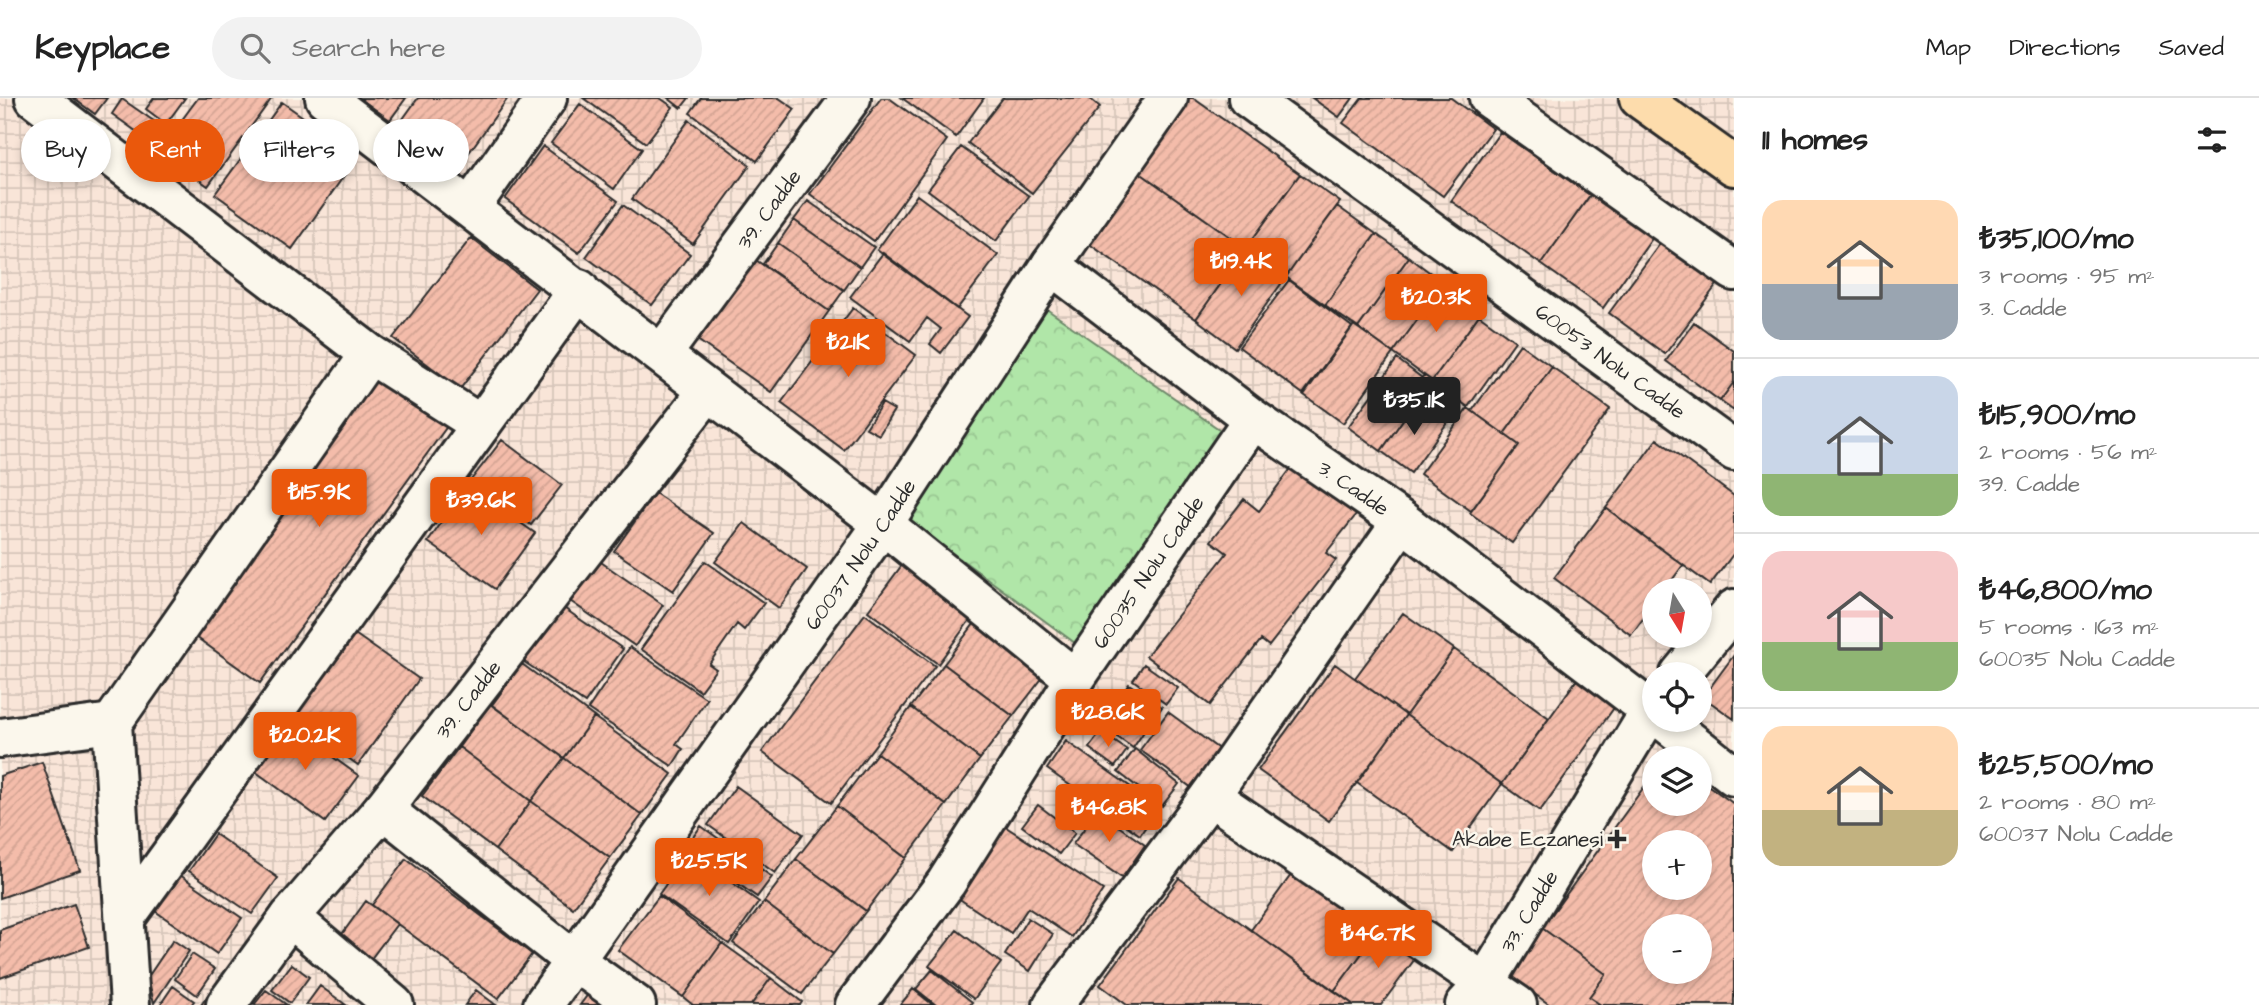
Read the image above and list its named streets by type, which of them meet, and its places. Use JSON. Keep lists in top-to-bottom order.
{
  "streets": {
    "street": [
      "39. Cadde",
      "60053 Nolu Cadde",
      "3. Cadde",
      "60037 Nolu Cadde",
      "60035 Nolu Cadde",
      "33. Cadde"
    ]
  },
  "crossings": [
    ["3. Cadde", "60037 Nolu Cadde"],
    ["3. Cadde", "60035 Nolu Cadde"]
  ],
  "places": {
    "health": ["Akabe Eczanesi"]
  },
  "north": "bottom",
  "page": {
    "header": "Keyplace",
    "search": "Search here",
    "nav": ["Map", "Directions", "Saved"],
    "heading": "11 homes",
    "chip": [
      "Buy",
      "Rent",
      "Filters",
      "New"
    ],
    "list": [
      {
        "name": "₺35,100/mo",
        "note": "3 rooms · 95 m² · 3. Cadde"
      },
      {
        "name": "₺15,900/mo",
        "note": "2 rooms · 56 m² · 39. Cadde"
      },
      {
        "name": "₺46,800/mo",
        "note": "5 rooms · 163 m² · 60035 Nolu Cadde"
      },
      {
        "name": "₺25,500/mo",
        "note": "2 rooms · 80 m² · 60037 Nolu Cadde"
      }
    ],
    "price": [
      "₺19.4K",
      "₺20.3K",
      "₺21K",
      "₺35.1K",
      "₺15.9K",
      "₺39.6K",
      "₺28.6K",
      "₺20.2K",
      "₺46.8K",
      "₺25.5K",
      "₺46.7K"
    ],
    "map_buttons": ["+", "−"]
  }
}
